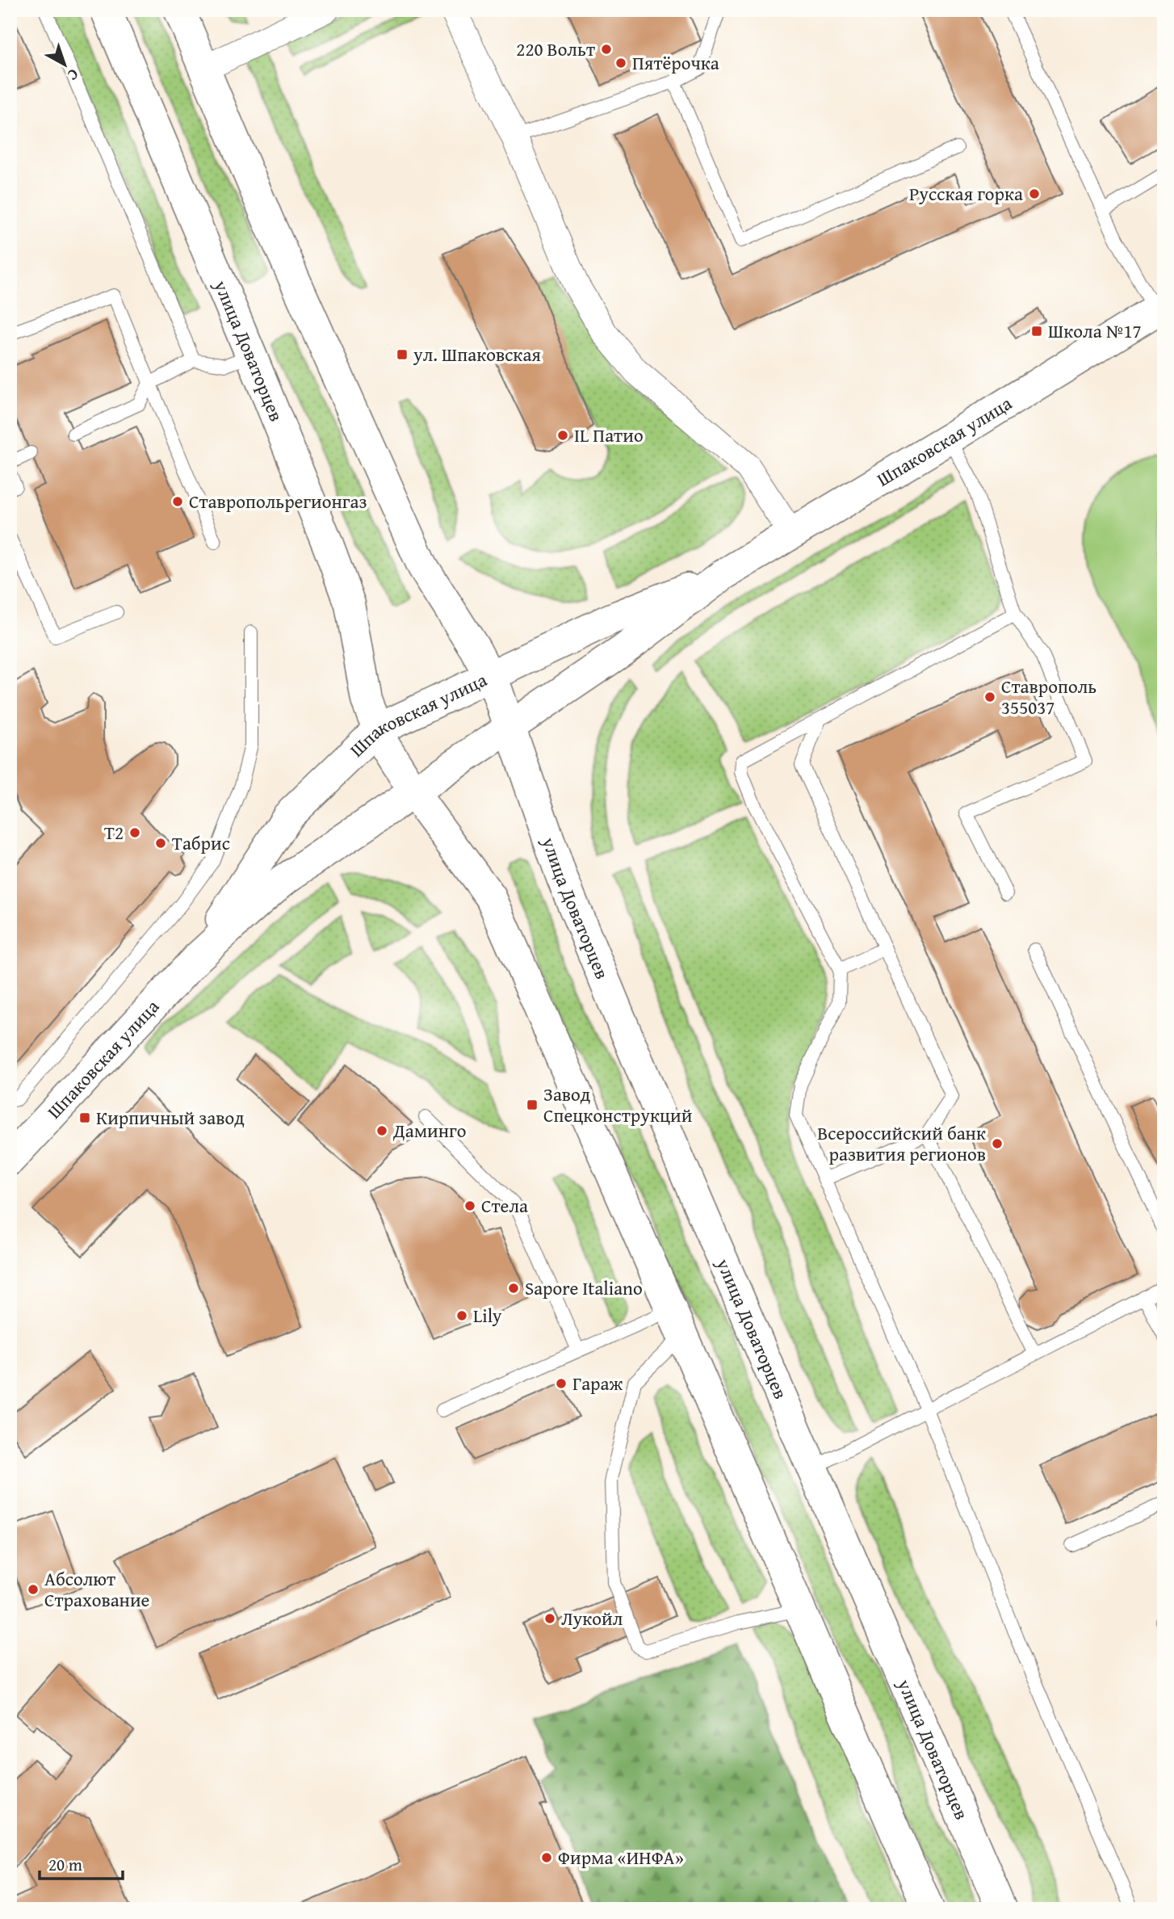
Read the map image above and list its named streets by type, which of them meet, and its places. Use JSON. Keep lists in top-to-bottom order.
{
  "streets": {
    "main road": ["улица Доваторцев", "Шпаковская улица"]
  },
  "crossings": [
    ["улица Доваторцев", "Шпаковская улица"]
  ],
  "places": {
    "other": [
      "220 Вольт",
      "Пятёрочка",
      "Русская горка",
      "IL Патио",
      "Ставропольрегионгаз",
      "Ставрополь 355037",
      "T2",
      "Табрис",
      "Даминго",
      "Всероссийский банк развития регионов",
      "Стела",
      "Sapore Italiano",
      "Lily",
      "Гараж",
      "Абсолют Страхование",
      "Лукойл",
      "Фирма «ИНФА»"
    ],
    "transit": [
      "Школа №17",
      "ул. Шпаковская",
      "Завод Спецконструкций",
      "Кирпичный завод"
    ]
  },
  "scale_bar": "20 m",
  "north": "bottom right"
}
